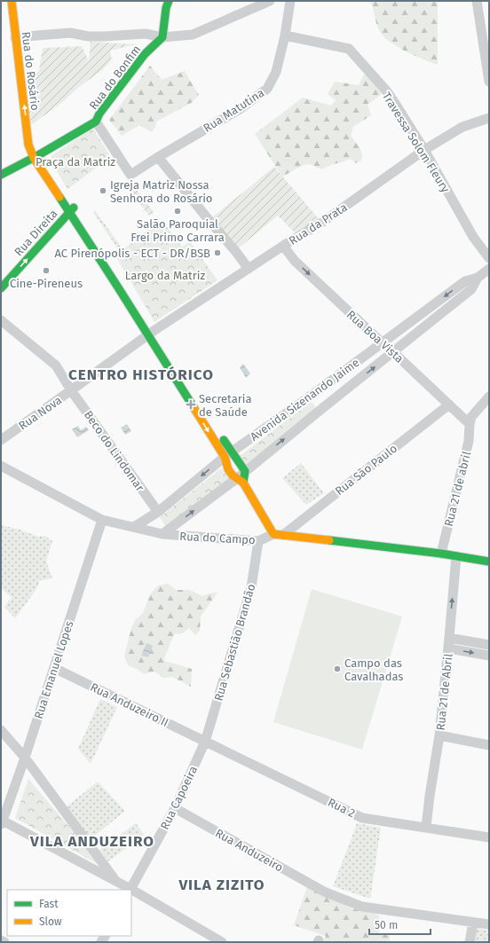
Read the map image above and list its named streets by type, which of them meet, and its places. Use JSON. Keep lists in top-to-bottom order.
{
  "streets": {
    "street": [
      "Rua do Rosário",
      "Rua do Bonfim",
      "Rua Matutina",
      "Travessa Solom Fleury",
      "Rua da Prata",
      "Rua Direita",
      "Rua Boa Vista",
      "Avenida Sizenando Jaime",
      "Rua Nova",
      "Beco do Lindomar",
      "Rua São Paulo",
      "Rua 21 de abril",
      "Rua do Campo",
      "Rua Sebastião Brandão",
      "Rua Emanuel Lopes",
      "Rua 21 de Abril",
      "Rua Anduzeiro II",
      "Rua Capoeira",
      "Rua 2",
      "Rua Anduzeiro"
    ]
  },
  "crossings": [
    ["Rua do Rosário", "Rua do Bonfim"],
    ["Rua do Rosário", "Rua da Prata"],
    ["Rua do Rosário", "Rua Direita"],
    ["Rua do Rosário", "Avenida Sizenando Jaime"],
    ["Rua do Rosário", "Rua Nova"],
    ["Rua do Bonfim", "Rua Matutina"],
    ["Rua Matutina", "Travessa Solom Fleury"],
    ["Travessa Solom Fleury", "Rua da Prata"],
    ["Rua da Prata", "Rua Boa Vista"],
    ["Rua da Prata", "Rua Nova"],
    ["Rua Boa Vista", "Avenida Sizenando Jaime"],
    ["Rua Boa Vista", "Rua São Paulo"],
    ["Rua Boa Vista", "Rua 21 de abril"],
    ["Avenida Sizenando Jaime", "Beco do Lindomar"],
    ["Avenida Sizenando Jaime", "Rua do Campo"],
    ["Rua Nova", "Beco do Lindomar"],
    ["Rua São Paulo", "Rua do Campo"],
    ["Rua do Campo", "Rua Sebastião Brandão"],
    ["Rua do Campo", "Rua Emanuel Lopes"],
    ["Rua Sebastião Brandão", "Rua Anduzeiro II"],
    ["Rua Sebastião Brandão", "Rua Capoeira"],
    ["Rua Sebastião Brandão", "Rua 2"],
    ["Rua Emanuel Lopes", "Rua Anduzeiro II"],
    ["Rua 21 de Abril", "Rua 2"],
    ["Rua Anduzeiro II", "Rua Capoeira"],
    ["Rua Anduzeiro II", "Rua 2"],
    ["Rua Capoeira", "Rua 2"],
    ["Rua Capoeira", "Rua Anduzeiro"]
  ],
  "one_way": ["Rua Direita", "Rua Boa Vista"],
  "districts": ["CENTRO HISTÓRICO", "VILA ANDUZEIRO", "VILA ZIZITO"],
  "parks": ["Praça da Matriz", "Largo da Matriz"],
  "places": {
    "other": [
      "Igreja Matriz Nossa Senhora do Rosário",
      "Salão Paroquial Frei Primo Carrara",
      "AC Pirenópolis - ECT - DR/BSB",
      "Cine-Pireneus",
      "Campo das Cavalhadas"
    ],
    "health": ["Secretaria de Saúde"]
  },
  "legend": ["Fast", "Slow"],
  "scale_bar": "50 m"
}
